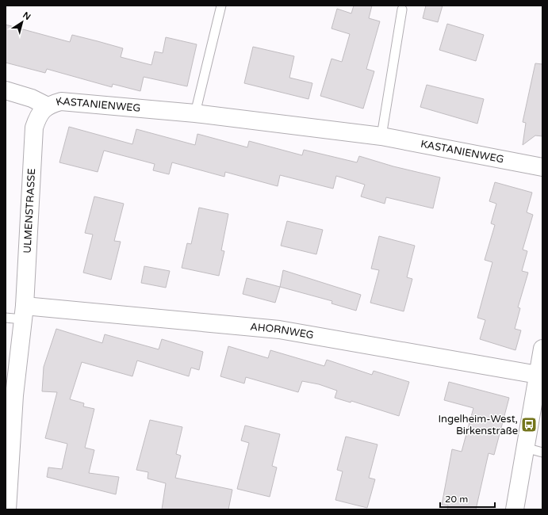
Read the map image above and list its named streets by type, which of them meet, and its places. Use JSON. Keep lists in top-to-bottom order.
{
  "streets": {
    "street": ["KASTANIENWEG", "ULMENSTRASSE", "AHORNWEG"]
  },
  "crossings": [
    ["KASTANIENWEG", "ULMENSTRASSE"],
    ["ULMENSTRASSE", "AHORNWEG"]
  ],
  "places": {
    "bus stop": ["Ingelheim-West, Birkenstraße"]
  },
  "scale_bar": "20 m",
  "north": "top right"
}
